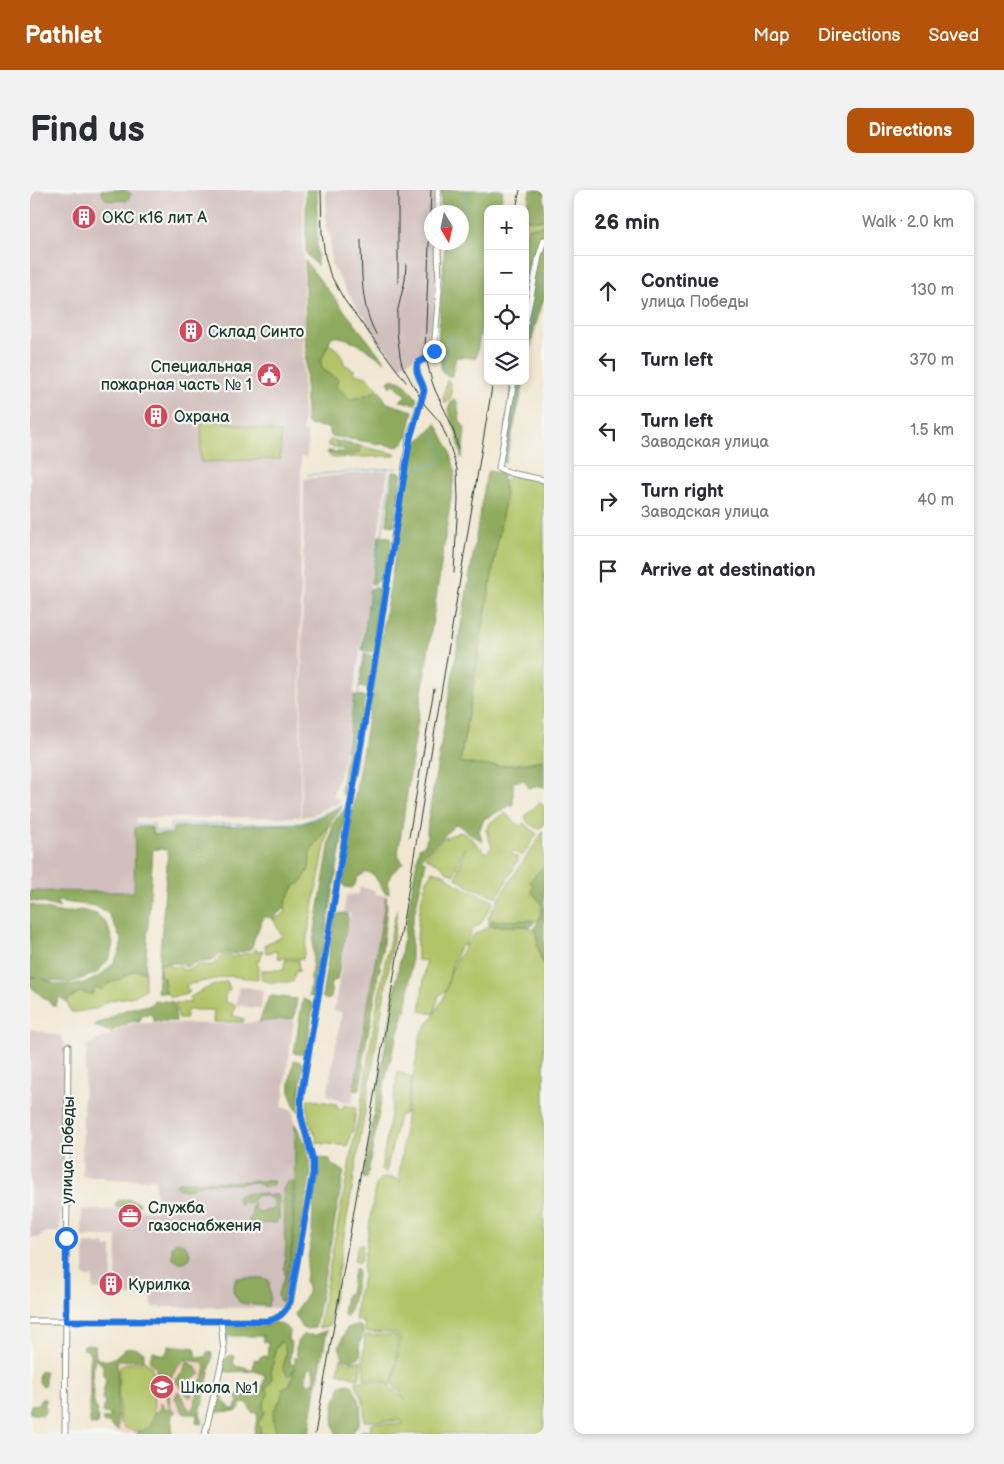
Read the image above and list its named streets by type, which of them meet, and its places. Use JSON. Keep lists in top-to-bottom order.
{
  "streets": {
    "street": ["улица Победы"]
  },
  "places": {
    "building": [
      "ОКС к16 лит А",
      "Склад Синто",
      "Охрана",
      "Курилка"
    ],
    "public building": ["Специальная пожарная часть № 1"],
    "office": ["Служба газоснабжения"],
    "school or university": ["Школа №1"]
  },
  "north": "bottom",
  "page": {
    "header": "Pathlet",
    "nav": ["Map", "Directions", "Saved"],
    "buttons": "Directions",
    "title": "Find us",
    "heading": ["26 min", "Walk · 2.0 km"],
    "map_buttons": ["+", "−"],
    "list": [
      ["Continue", "улица Победы", "130 m"],
      ["Turn left", "370 m"],
      ["Turn left", "Заводская улица", "1.5 km"],
      ["Turn right", "Заводская улица", "40 m"],
      "Arrive at destination"
    ]
  }
}
